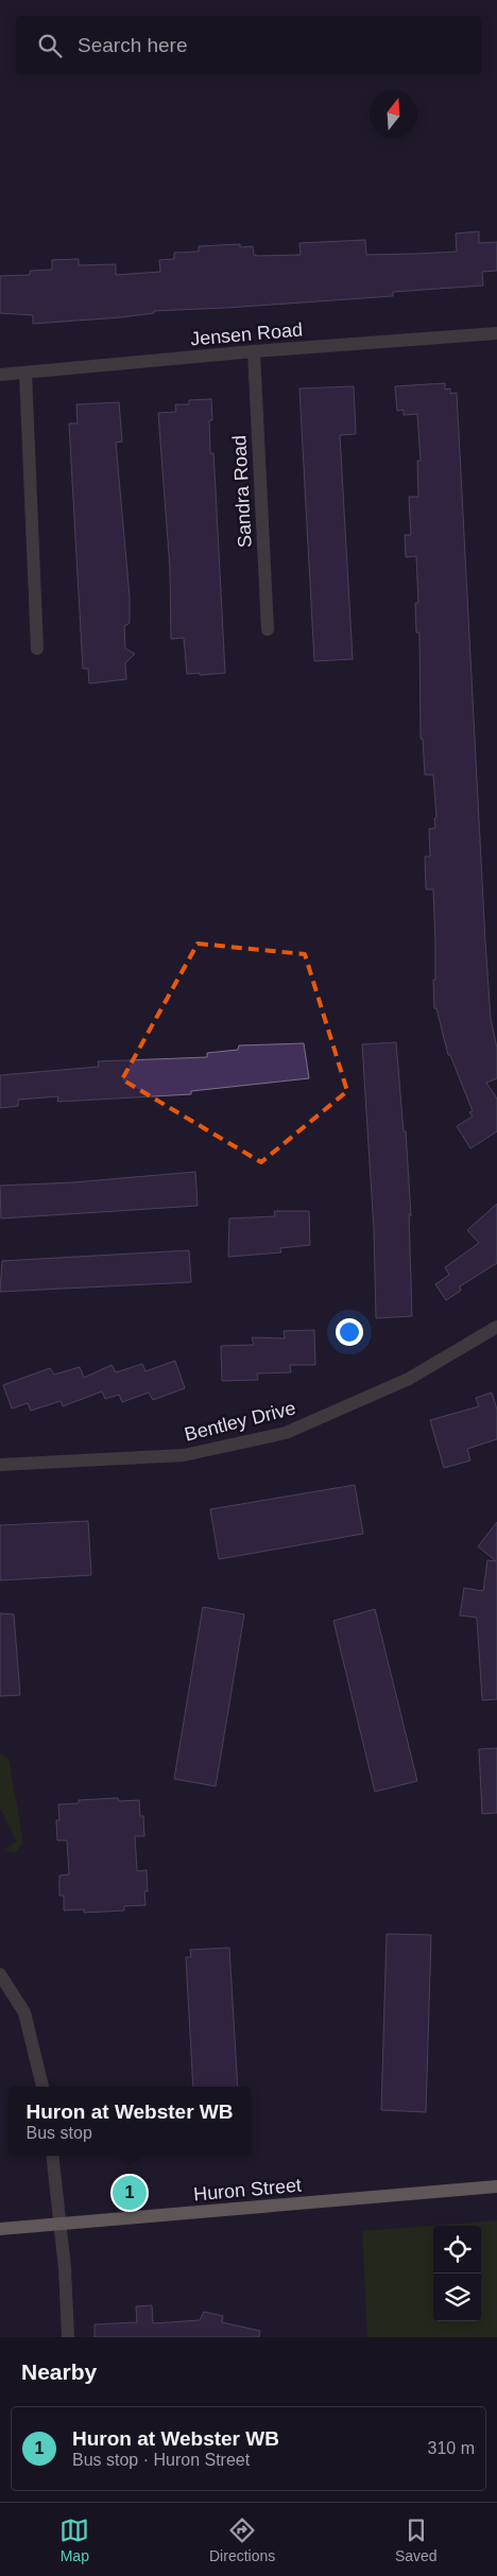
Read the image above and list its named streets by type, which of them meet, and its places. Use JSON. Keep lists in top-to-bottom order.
{
  "streets": {
    "main road": ["Huron Street"],
    "street": ["Jensen Road", "Sandra Road", "Bentley Drive"]
  },
  "crossings": [
    ["Jensen Road", "Sandra Road"]
  ],
  "north": "top",
  "page": {
    "search": "Search here",
    "popup": ["Huron at Webster WB", "Bus stop"],
    "pins": "1",
    "heading": "Nearby",
    "list": [
      {
        "mark": "1",
        "name": "Huron at Webster WB",
        "note": "Bus stop · Huron Street",
        "value": "310 m"
      }
    ],
    "nav": ["Map", "Directions", "Saved"]
  }
}
